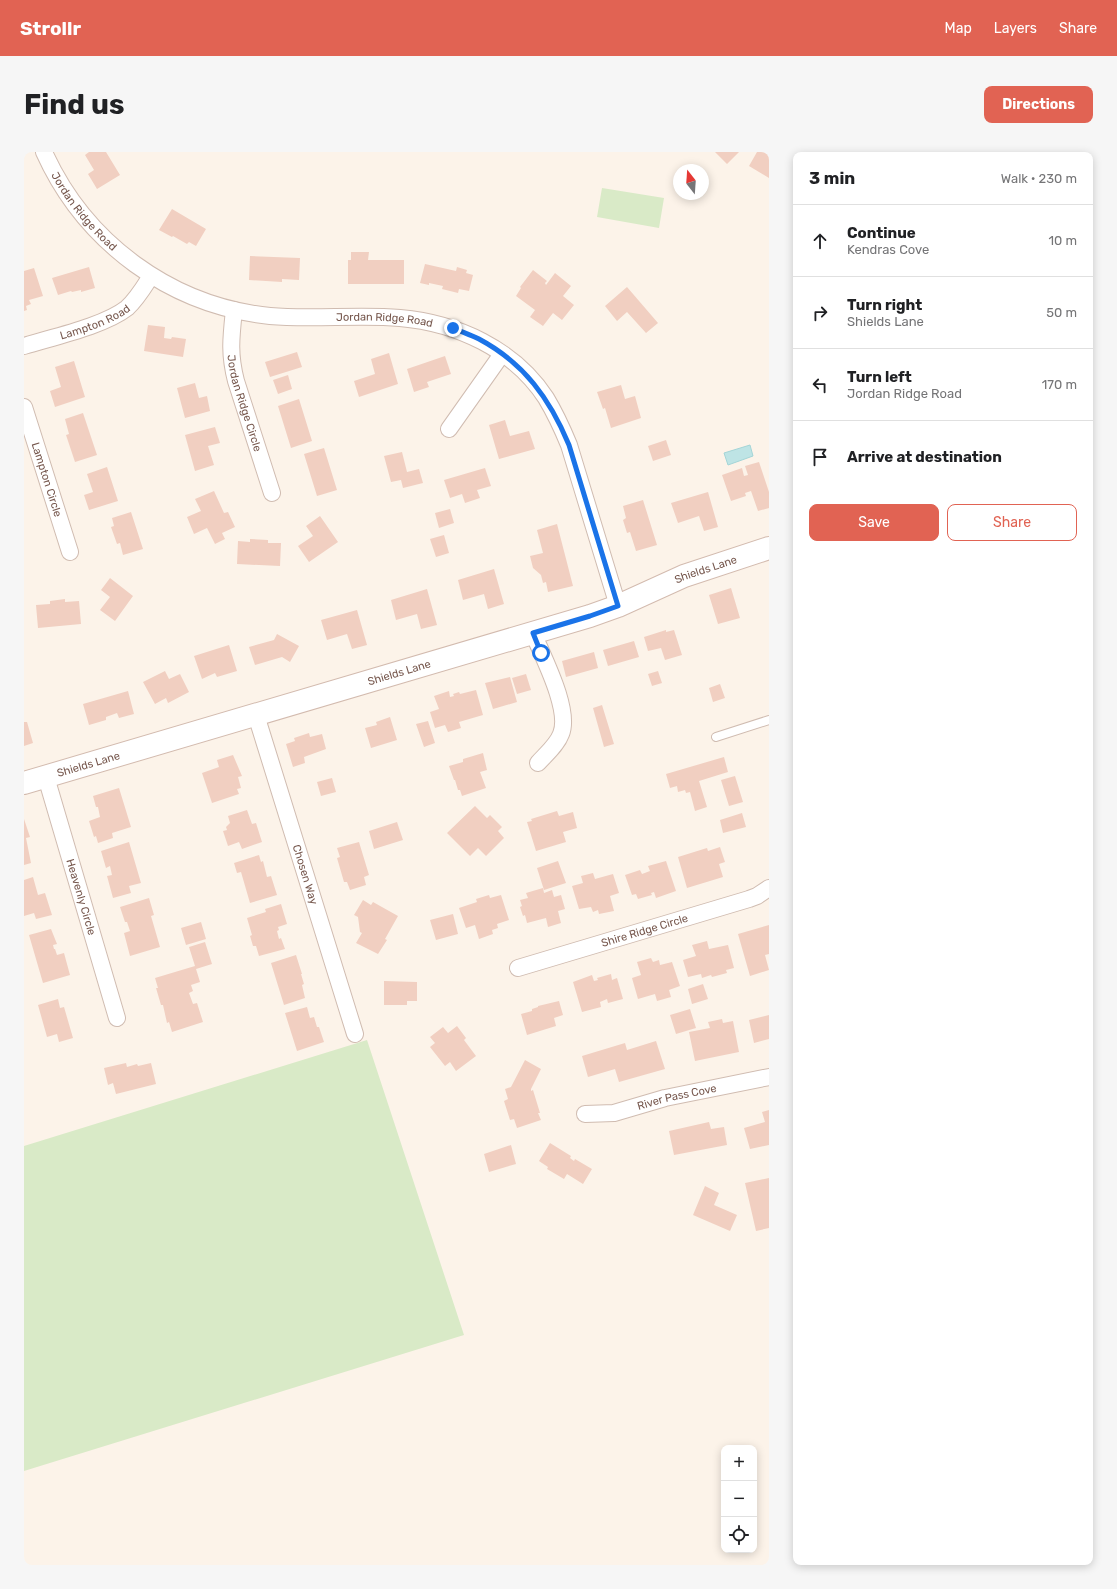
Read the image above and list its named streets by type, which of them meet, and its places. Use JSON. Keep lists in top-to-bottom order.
{
  "streets": {
    "main road": ["Shields Lane"],
    "street": [
      "Jordan Ridge Road",
      "Lampton Road",
      "Jordan Ridge Circle",
      "Lampton Circle",
      "Chosen Way",
      "Heavenly Circle",
      "Shire Ridge Circle",
      "River Pass Cove"
    ]
  },
  "crossings": [
    ["Jordan Ridge Road", "Lampton Road"],
    ["Jordan Ridge Road", "Jordan Ridge Circle"],
    ["Jordan Ridge Road", "Shields Lane"],
    ["Shields Lane", "Chosen Way"],
    ["Shields Lane", "Heavenly Circle"]
  ],
  "north": "top",
  "page": {
    "header": "Strollr",
    "nav": ["Map", "Layers", "Share"],
    "buttons": [
      "Directions",
      ["Save", "Share"]
    ],
    "title": "Find us",
    "heading": ["3 min", "Walk · 230 m"],
    "list": [
      ["Continue", "Kendras Cove", "10 m"],
      ["Turn right", "Shields Lane", "50 m"],
      ["Turn left", "Jordan Ridge Road", "170 m"],
      "Arrive at destination"
    ],
    "map_buttons": ["+", "−"]
  }
}
